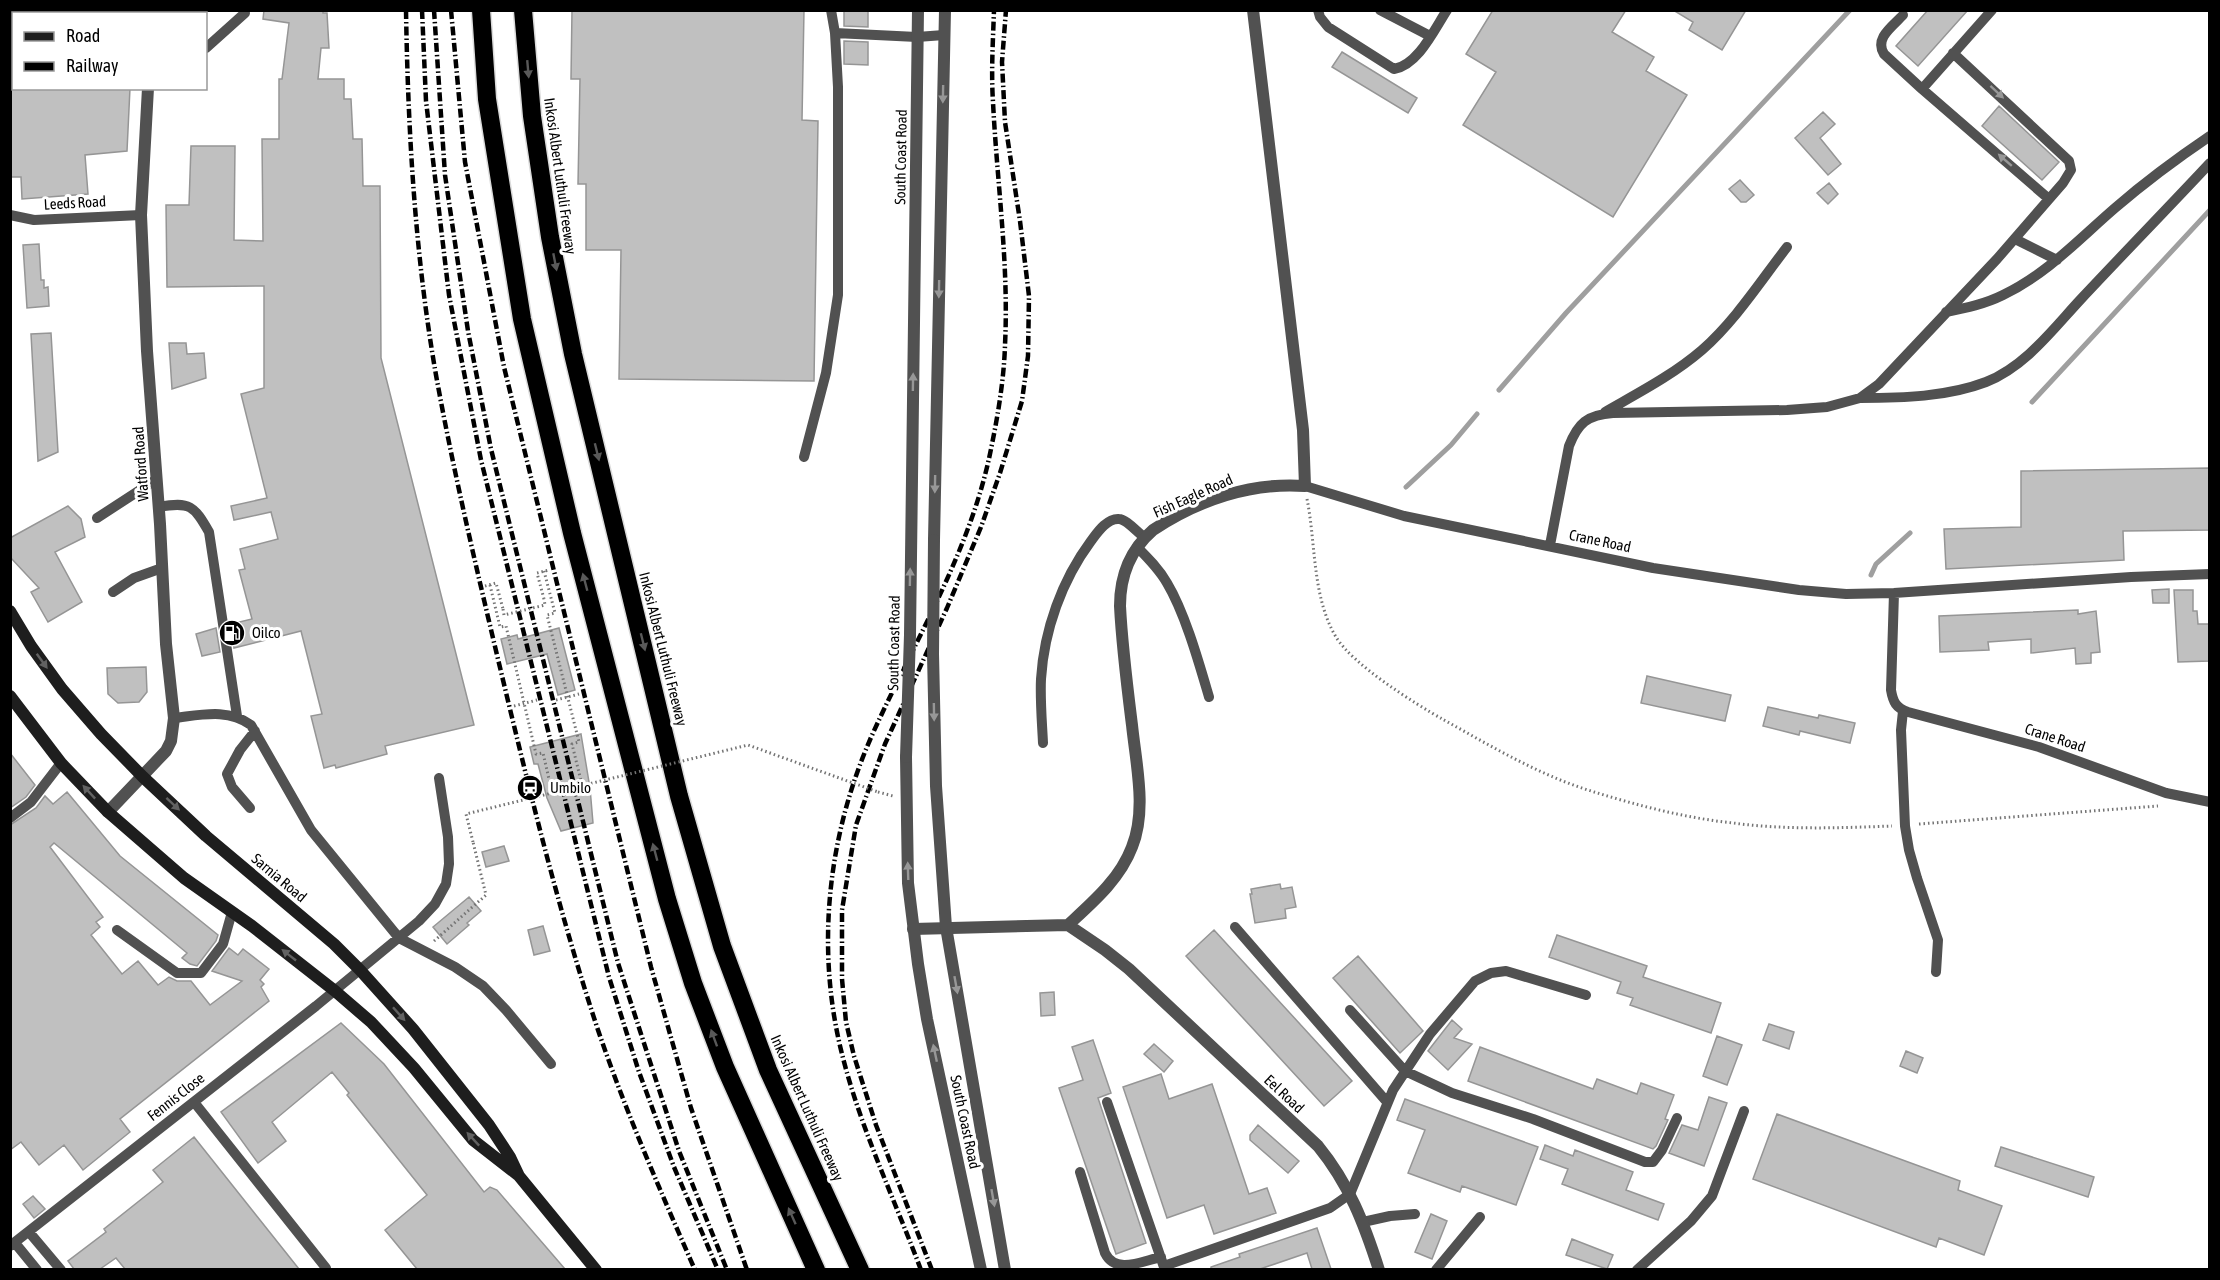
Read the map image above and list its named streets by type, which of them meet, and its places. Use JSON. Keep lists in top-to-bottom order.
{
  "streets": {
    "highway": ["Inkosi Albert Luthuli Freeway"],
    "main road": ["Sarnia Road"],
    "street": [
      "South Coast Road",
      "Watford Road",
      "Fish Eagle Road",
      "Eel Road"
    ],
    "lane": ["Leeds Road", "Crane Road", "Fennis Close"]
  },
  "crossings": [
    ["Leeds Road", "Watford Road"],
    ["Watford Road", "Sarnia Road"],
    ["Fish Eagle Road", "Crane Road"],
    ["Sarnia Road", "Fennis Close"]
  ],
  "places": {
    "fuel station": ["Oilco"],
    "station": ["Umbilo"]
  },
  "legend": ["Road", "Railway"]
}
